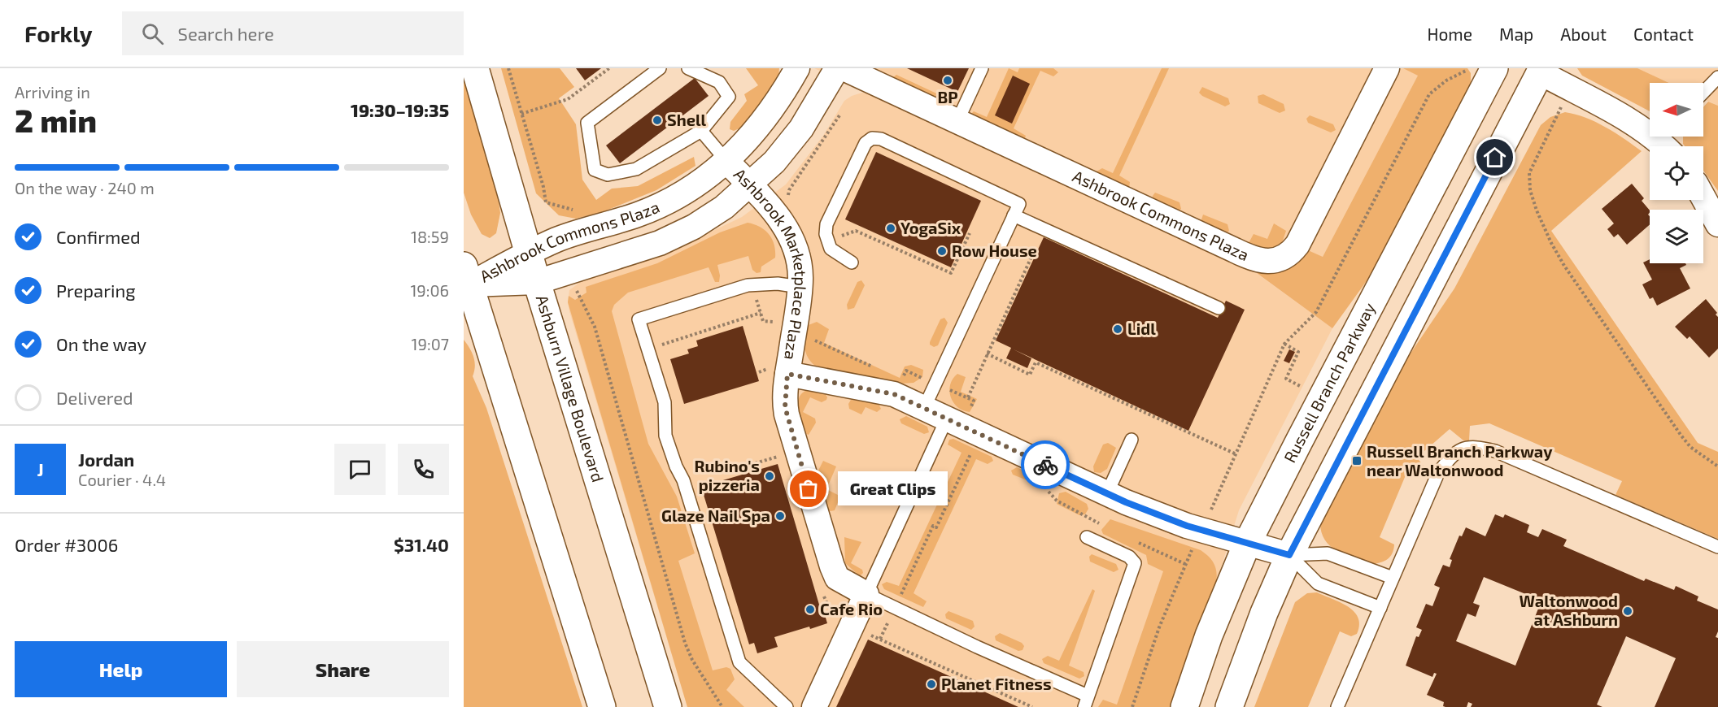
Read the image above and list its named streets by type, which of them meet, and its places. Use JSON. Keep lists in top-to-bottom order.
{
  "streets": {
    "main road": ["Russell Branch Parkway", "Ashburn Village Boulevard"],
    "street": ["Ashbrook Commons Plaza", "Ashbrook Marketplace Plaza"]
  },
  "crossings": [
    ["Ashbrook Commons Plaza", "Ashbrook Marketplace Plaza"],
    ["Ashbrook Commons Plaza", "Ashburn Village Boulevard"],
    ["Ashbrook Marketplace Plaza", "Russell Branch Parkway"]
  ],
  "places": {
    "other": [
      "BP",
      "Shell",
      "YogaSix",
      "Row House",
      "Lidl",
      "Rubino's pizzeria",
      "Great Clips",
      "Glaze Nail Spa",
      "Cafe Rio",
      "Waltonwood at Ashburn",
      "Planet Fitness"
    ],
    "transit": ["Russell Branch Parkway near Waltonwood"]
  },
  "north": "left",
  "page": {
    "header": "Forkly",
    "search": "Search here",
    "nav": [
      "Home",
      "Map",
      "About",
      "Contact"
    ],
    "heading": ["2 min", "Arriving in", "19:30–19:35"],
    "panel": [
      "Jordan",
      "Courier · 4.4",
      "Order #3006",
      "$31.40"
    ],
    "bar": "On the way · 240 m",
    "list": [
      ["Confirmed", "18:59"],
      ["Preparing", "19:06"],
      ["On the way", "19:07"],
      "Delivered"
    ],
    "round": "J",
    "bubble": "Great Clips",
    "buttons": ["Help", "Share"]
  }
}
